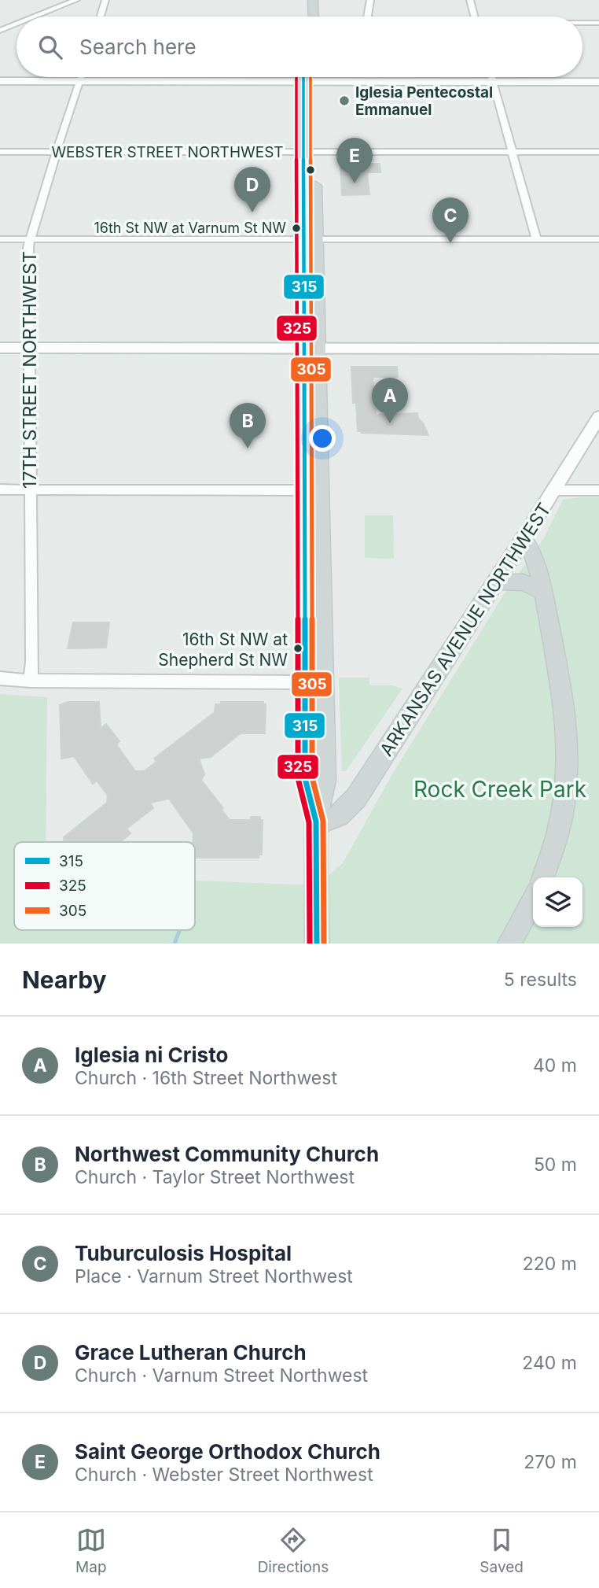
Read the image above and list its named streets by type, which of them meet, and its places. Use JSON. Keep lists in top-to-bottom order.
{
  "streets": {
    "main road": ["ARKANSAS AVENUE NORTHWEST"],
    "street": ["WEBSTER STREET NORTHWEST", "17TH STREET NORTHWEST"]
  },
  "crossings": [
    ["WEBSTER STREET NORTHWEST", "17TH STREET NORTHWEST"]
  ],
  "parks": ["Rock Creek Park"],
  "places": ["Iglesia Pentecostal Emmanuel", "16th St NW at Varnum St NW", "16th St NW at Shepherd St NW"],
  "lines": ["transit line 315", "transit line 325", "transit line 305"],
  "legend": ["315", "325", "305"],
  "page": {
    "search": "Search here",
    "pins": [
      "E",
      "D",
      "C",
      "A",
      "B"
    ],
    "heading": ["Nearby", "5 results"],
    "list": [
      {
        "mark": "A",
        "name": "Iglesia ni Cristo",
        "note": "Church · 16th Street Northwest",
        "value": "40 m"
      },
      {
        "mark": "B",
        "name": "Northwest Community Church",
        "note": "Church · Taylor Street Northwest",
        "value": "50 m"
      },
      {
        "mark": "C",
        "name": "Tuburculosis Hospital",
        "note": "Place · Varnum Street Northwest",
        "value": "220 m"
      },
      {
        "mark": "D",
        "name": "Grace Lutheran Church",
        "note": "Church · Varnum Street Northwest",
        "value": "240 m"
      },
      {
        "mark": "E",
        "name": "Saint George Orthodox Church",
        "note": "Church · Webster Street Northwest",
        "value": "270 m"
      }
    ],
    "nav": ["Map", "Directions", "Saved"]
  }
}
